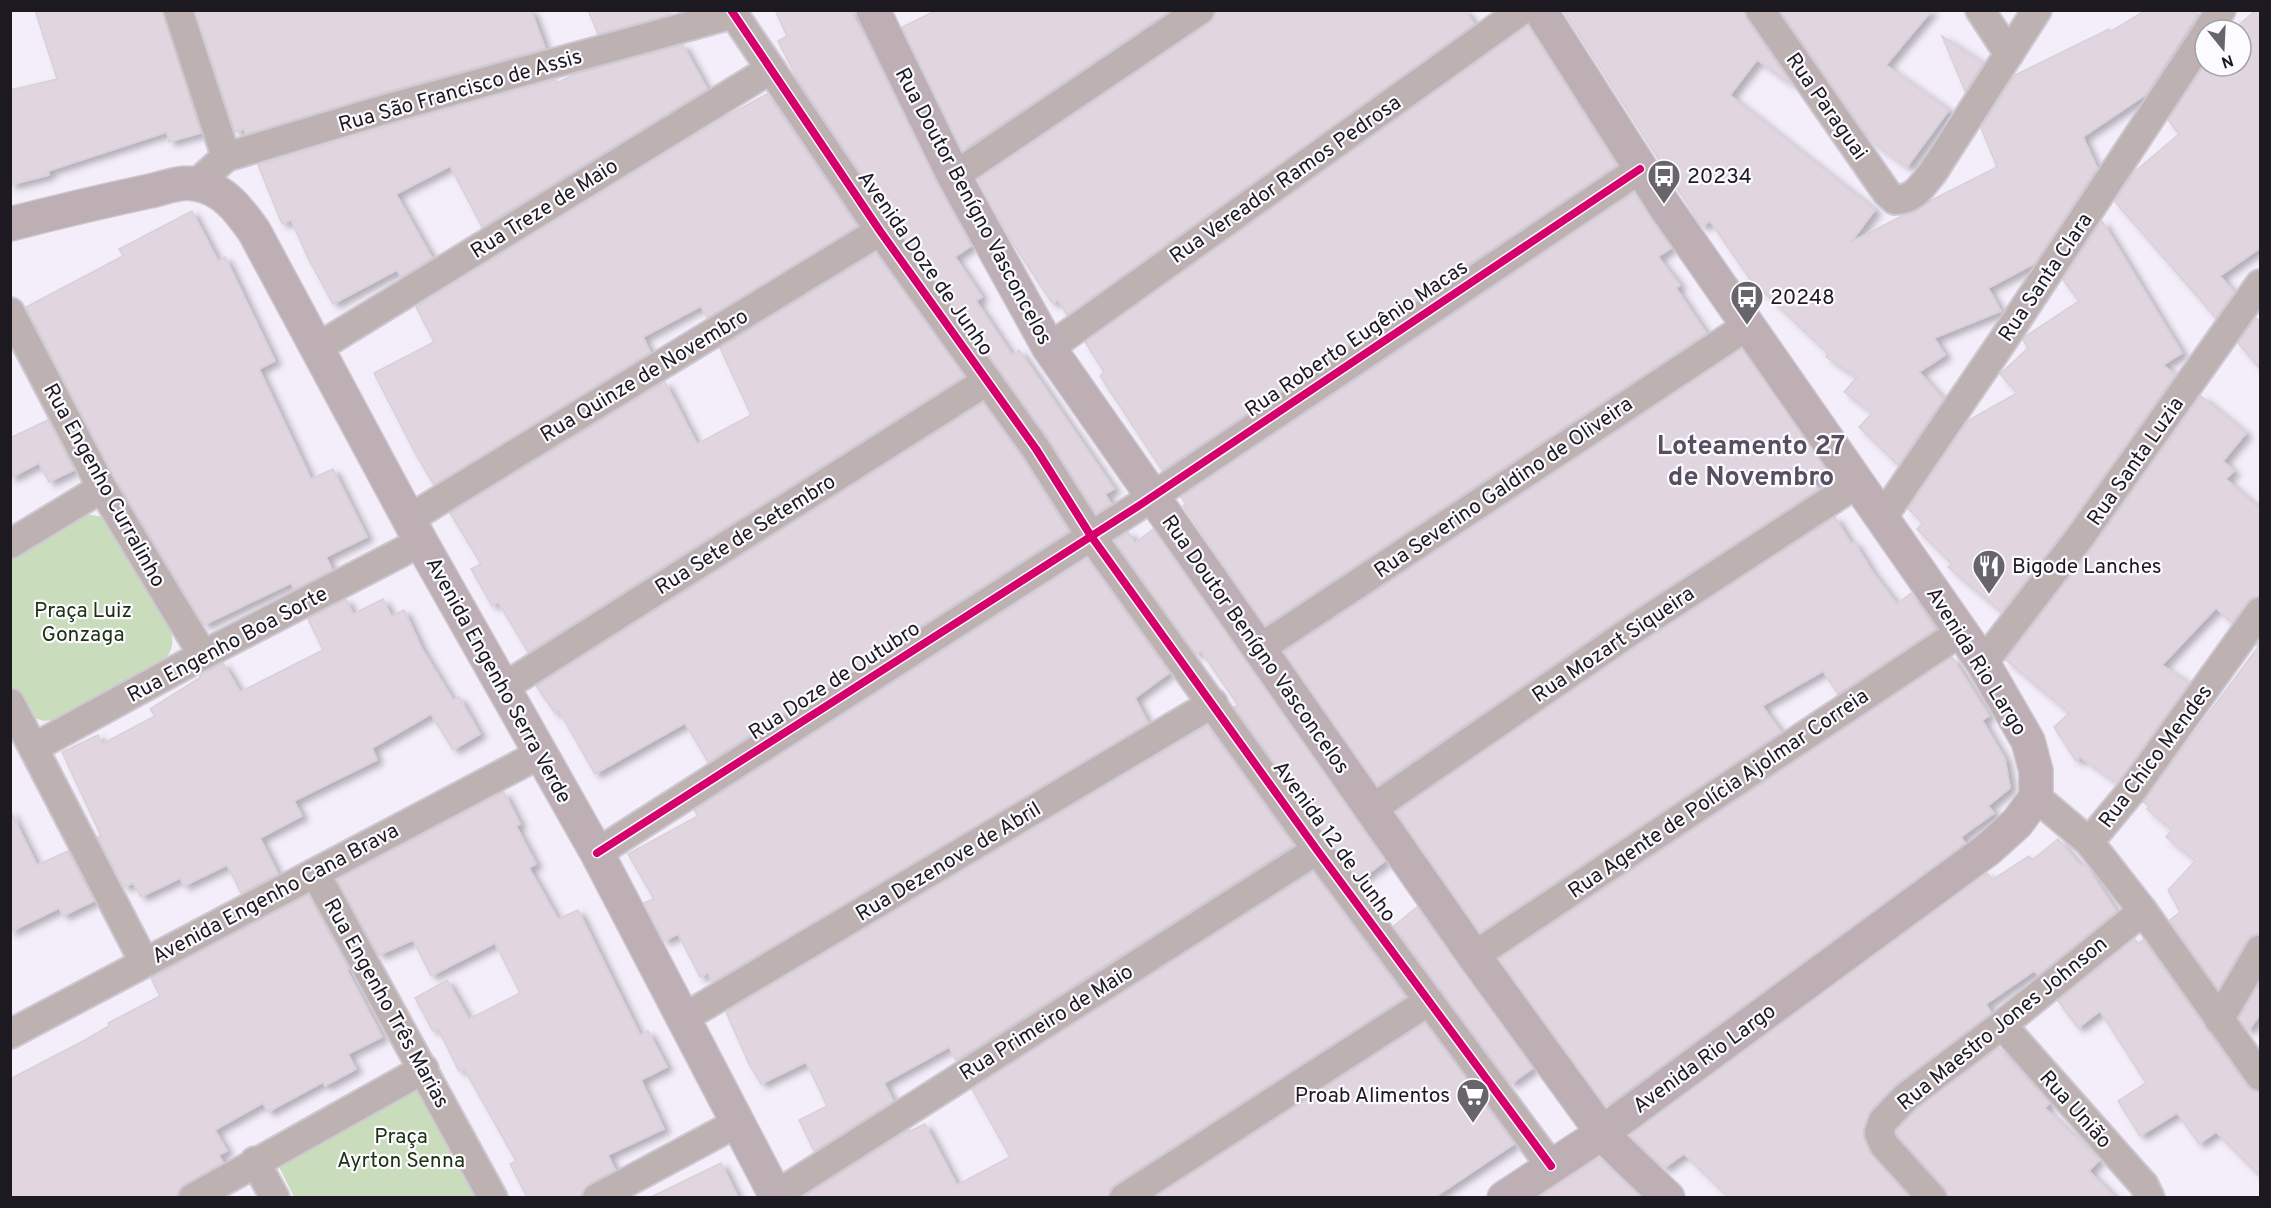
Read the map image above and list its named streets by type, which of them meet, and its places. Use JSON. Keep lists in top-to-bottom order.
{
  "streets": {
    "main road": ["Rua Doutor Benígno Vasconcelos", "Avenida Rio Largo", "Avenida Engenho Serra Verde"],
    "street": [
      "Rua São Francisco de Assis",
      "Rua Paraguai",
      "Rua Vereador Ramos Pedrosa",
      "Rua Treze de Maio",
      "Avenida Doze de Junho",
      "Rua Santa Clara",
      "Rua Roberto Eugênio Macas",
      "Rua Quinze de Novembro",
      "Rua Santa Luzia",
      "Rua Engenho Curralinho",
      "Rua Severino Galdino de Oliveira",
      "Rua Sete de Setembro",
      "Rua Engenho Boa Sorte",
      "Rua Mozart Siqueira",
      "Rua Doze de Outubro",
      "Rua Chico Mendes",
      "Rua Agente de Polícia Ajolmar Correia",
      "Avenida 12 de Junho",
      "Rua Dezenove de Abril",
      "Avenida Engenho Cana Brava",
      "Rua Engenho Três Marias",
      "Rua Primeiro de Maio",
      "Rua Maestro Jones Johnson",
      "Rua União"
    ]
  },
  "crossings": [
    ["Rua São Francisco de Assis", "Avenida Doze de Junho"],
    ["Rua São Francisco de Assis", "Avenida Engenho Serra Verde"],
    ["Rua Vereador Ramos Pedrosa", "Rua Doutor Benígno Vasconcelos"],
    ["Rua Doutor Benígno Vasconcelos", "Rua Roberto Eugênio Macas"],
    ["Rua Doutor Benígno Vasconcelos", "Rua Severino Galdino de Oliveira"],
    ["Rua Doutor Benígno Vasconcelos", "Rua Mozart Siqueira"],
    ["Rua Doutor Benígno Vasconcelos", "Avenida Rio Largo"],
    ["Rua Doutor Benígno Vasconcelos", "Rua Agente de Polícia Ajolmar Correia"],
    ["Rua Treze de Maio", "Avenida Doze de Junho"],
    ["Rua Treze de Maio", "Avenida Engenho Serra Verde"],
    ["Avenida Doze de Junho", "Rua Roberto Eugênio Macas"],
    ["Avenida Doze de Junho", "Rua Quinze de Novembro"],
    ["Avenida Doze de Junho", "Rua Sete de Setembro"],
    ["Avenida Doze de Junho", "Rua Doze de Outubro"],
    ["Avenida Doze de Junho", "Avenida 12 de Junho"],
    ["Rua Santa Clara", "Avenida Rio Largo"],
    ["Rua Roberto Eugênio Macas", "Avenida Rio Largo"],
    ["Rua Roberto Eugênio Macas", "Rua Doze de Outubro"],
    ["Rua Roberto Eugênio Macas", "Avenida 12 de Junho"],
    ["Rua Quinze de Novembro", "Rua Engenho Boa Sorte"],
    ["Rua Quinze de Novembro", "Avenida Engenho Serra Verde"],
    ["Rua Santa Luzia", "Avenida Rio Largo"],
    ["Rua Engenho Curralinho", "Rua Engenho Boa Sorte"],
    ["Rua Severino Galdino de Oliveira", "Avenida Rio Largo"],
    ["Rua Sete de Setembro", "Avenida Engenho Serra Verde"],
    ["Rua Engenho Boa Sorte", "Avenida Engenho Serra Verde"],
    ["Rua Mozart Siqueira", "Avenida Rio Largo"],
    ["Avenida Rio Largo", "Rua Chico Mendes"],
    ["Avenida Rio Largo", "Rua Agente de Polícia Ajolmar Correia"],
    ["Avenida Rio Largo", "Avenida 12 de Junho"],
    ["Avenida Engenho Serra Verde", "Rua Doze de Outubro"],
    ["Avenida Engenho Serra Verde", "Rua Dezenove de Abril"],
    ["Avenida Engenho Serra Verde", "Avenida Engenho Cana Brava"],
    ["Avenida Engenho Serra Verde", "Rua Primeiro de Maio"],
    ["Rua Doze de Outubro", "Avenida 12 de Junho"],
    ["Avenida 12 de Junho", "Rua Dezenove de Abril"],
    ["Avenida 12 de Junho", "Rua Primeiro de Maio"],
    ["Avenida Engenho Cana Brava", "Rua Engenho Três Marias"],
    ["Rua Maestro Jones Johnson", "Rua União"]
  ],
  "districts": ["Loteamento 27 de Novembro"],
  "parks": ["Praça Luiz Gonzaga", "Praça Ayrton Senna"],
  "places": {
    "bus stop": ["20234", "20248"],
    "restaurant": ["Bigode Lanches"],
    "supermarket": ["Proab Alimentos"]
  },
  "north": "bottom"
}
